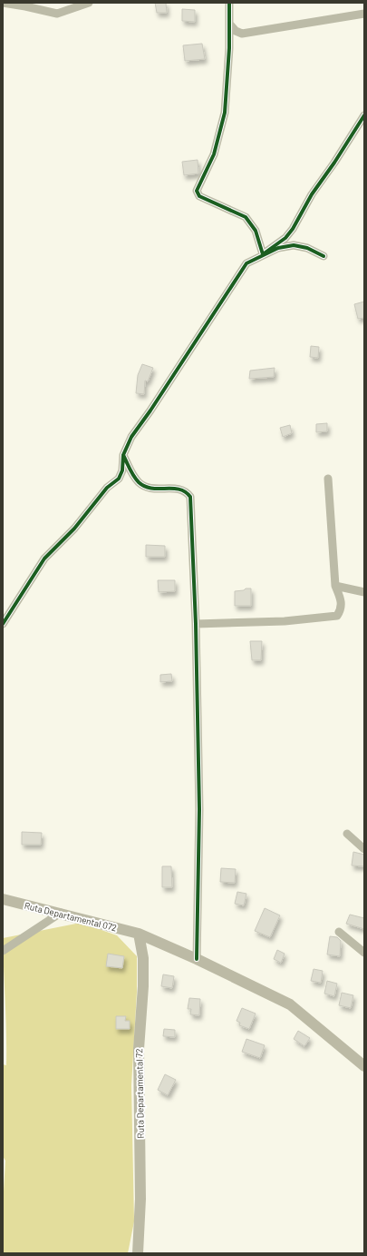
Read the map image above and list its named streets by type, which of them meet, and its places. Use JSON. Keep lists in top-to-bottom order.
{
  "streets": {
    "main road": ["Ruta Departamental 072", "Ruta Departamental 72"]
  },
  "crossings": [
    ["Ruta Departamental 072", "Ruta Departamental 72"]
  ]
}
